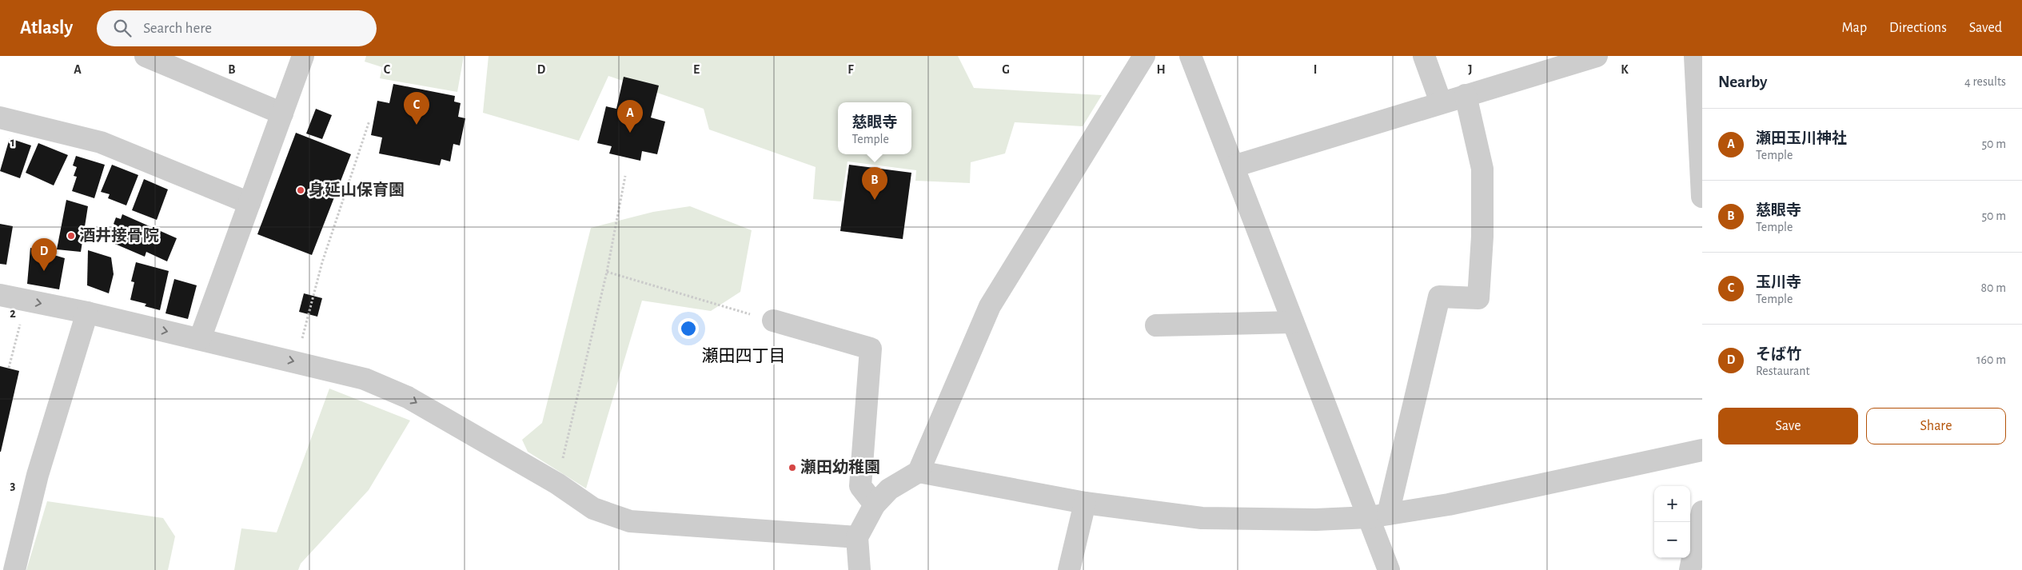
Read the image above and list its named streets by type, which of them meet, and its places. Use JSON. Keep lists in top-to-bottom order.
{
  "districts": ["瀬田四丁目"],
  "places": ["身延山保育園", "酒井接骨院", "瀬田幼稚園"],
  "page": {
    "header": "Atlasly",
    "search": "Search here",
    "nav": ["Map", "Directions", "Saved"],
    "heading": ["Nearby", "4 results"],
    "pins": [
      "C",
      "A",
      "B",
      "D"
    ],
    "popup": ["慈眼寺", "Temple"],
    "list": [
      {
        "mark": "A",
        "name": "瀬田玉川神社",
        "note": "Temple",
        "value": "50 m"
      },
      {
        "mark": "B",
        "name": "慈眼寺",
        "note": "Temple",
        "value": "50 m"
      },
      {
        "mark": "C",
        "name": "玉川寺",
        "note": "Temple",
        "value": "80 m"
      },
      {
        "mark": "D",
        "name": "そば竹",
        "note": "Restaurant",
        "value": "160 m"
      }
    ],
    "buttons": ["Save", "Share"],
    "map_buttons": ["+", "−"]
  },
  "grid": {
    "columns": [
      "A",
      "B",
      "C",
      "D",
      "E",
      "F",
      "G",
      "H",
      "I",
      "J",
      "K"
    ],
    "rows": ["1", "2", "3"]
  }
}
